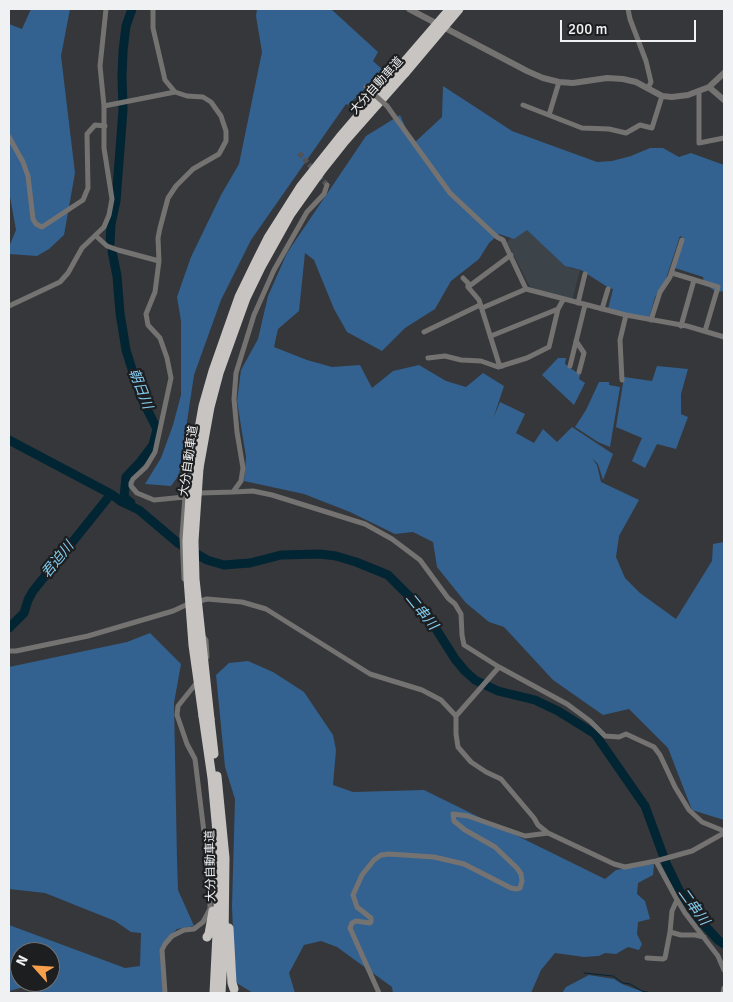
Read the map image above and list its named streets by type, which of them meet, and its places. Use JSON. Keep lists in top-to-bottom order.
{
  "streets": {
    "highway": ["大分自動車道"]
  },
  "water": ["朝日川", "君迫川", "二串川"],
  "scale_bar": "200 m",
  "north": "top left"
}
